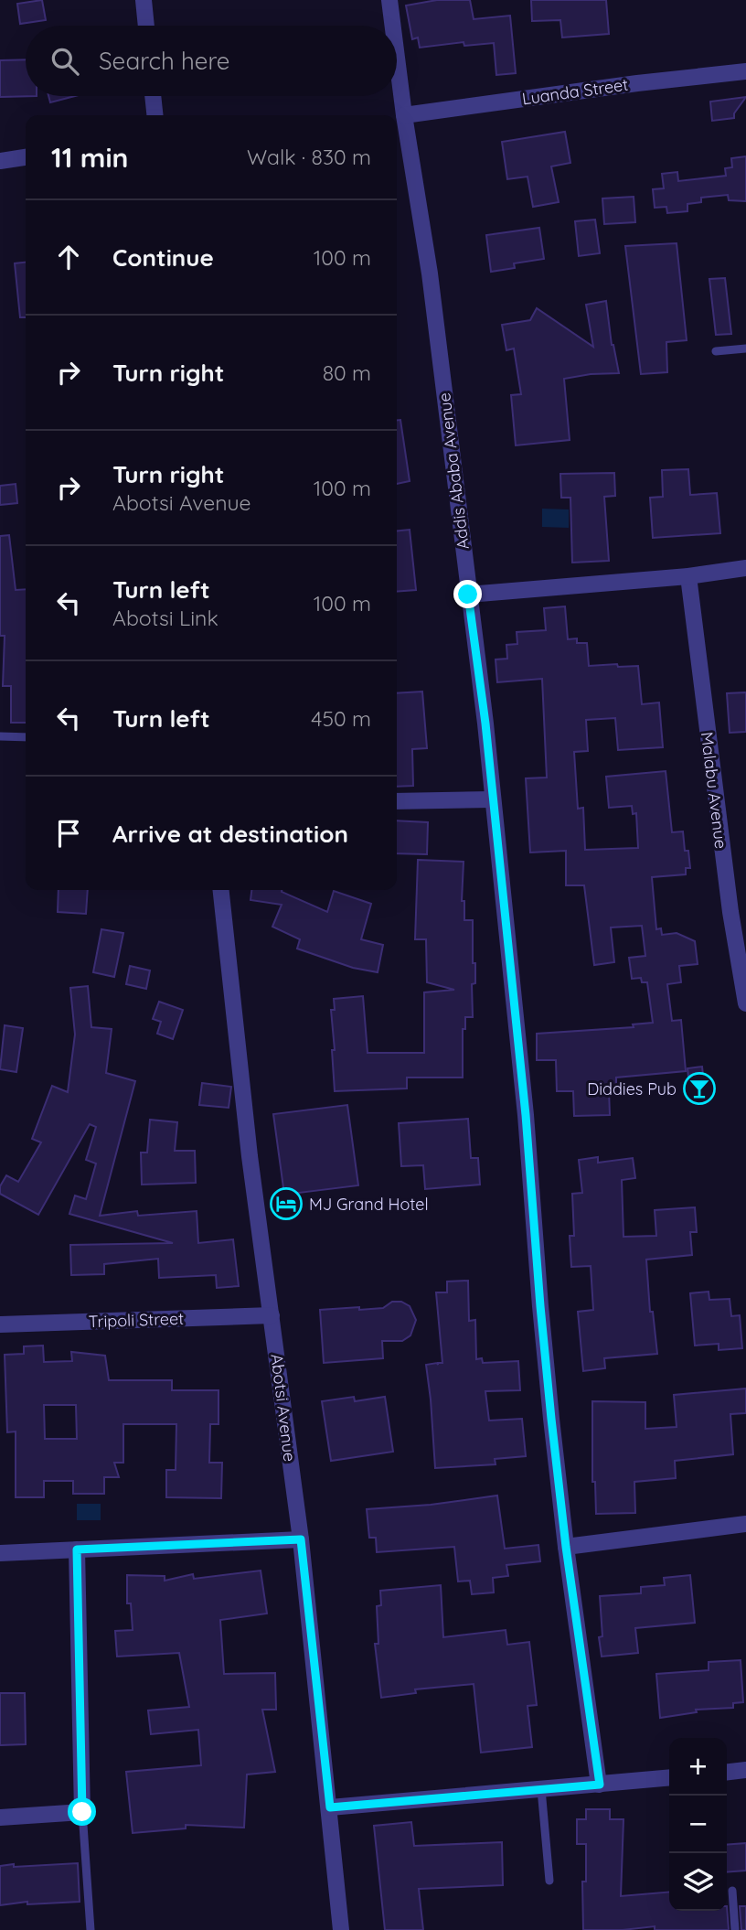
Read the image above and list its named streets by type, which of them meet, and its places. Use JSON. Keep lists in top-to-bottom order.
{
  "streets": {
    "street": [
      "Luanda Street",
      "Addis Ababa Avenue",
      "Malabu Avenue",
      "Tripoli Street",
      "Abotsi Avenue"
    ]
  },
  "crossings": [
    ["Luanda Street", "Addis Ababa Avenue"],
    ["Tripoli Street", "Abotsi Avenue"]
  ],
  "places": {
    "bar": ["Diddies Pub"],
    "hotel": ["MJ Grand Hotel"]
  },
  "page": {
    "search": "Search here",
    "heading": ["11 min", "Walk · 830 m"],
    "list": [
      ["Continue", "100 m"],
      ["Turn right", "80 m"],
      ["Turn right", "Abotsi Avenue", "100 m"],
      ["Turn left", "Abotsi Link", "100 m"],
      ["Turn left", "450 m"],
      "Arrive at destination"
    ],
    "map_buttons": ["+", "−"]
  }
}
